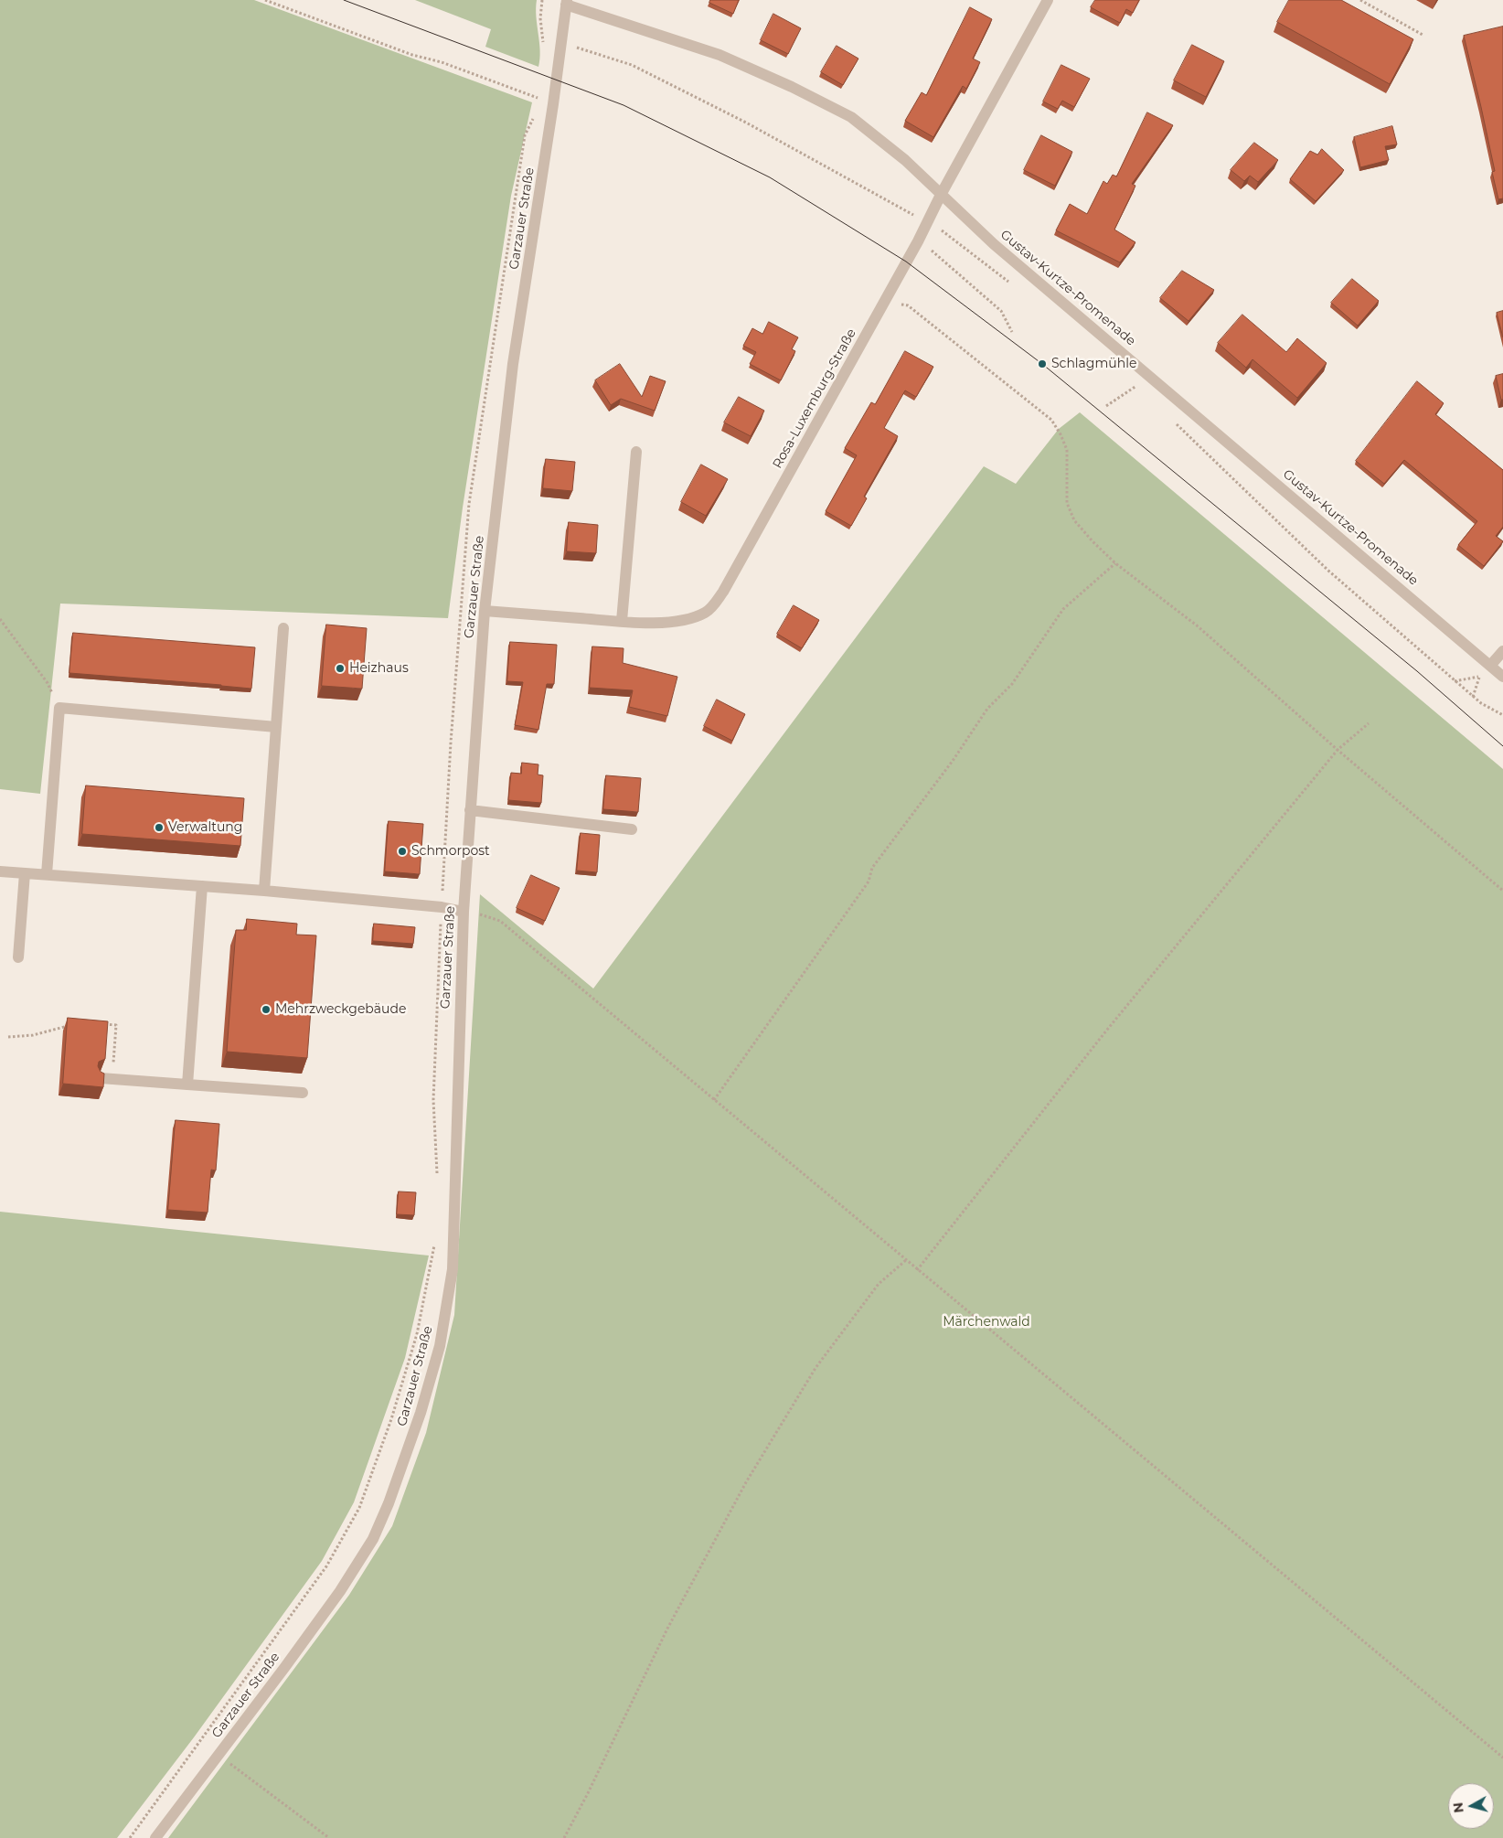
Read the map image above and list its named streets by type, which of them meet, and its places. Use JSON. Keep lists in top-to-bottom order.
{
  "streets": {
    "street": ["Garzauer Straße", "Gustav-Kurtze-Promenade", "Rosa-Luxemburg-Straße"]
  },
  "crossings": [
    ["Garzauer Straße", "Gustav-Kurtze-Promenade"],
    ["Garzauer Straße", "Rosa-Luxemburg-Straße"],
    ["Gustav-Kurtze-Promenade", "Rosa-Luxemburg-Straße"]
  ],
  "parks": ["Märchenwald"],
  "places": [
    "Schlagmühle",
    "Heizhaus",
    "Verwaltung",
    "Schmorpost",
    "Mehrzweckgebäude"
  ],
  "north": "left"
}
